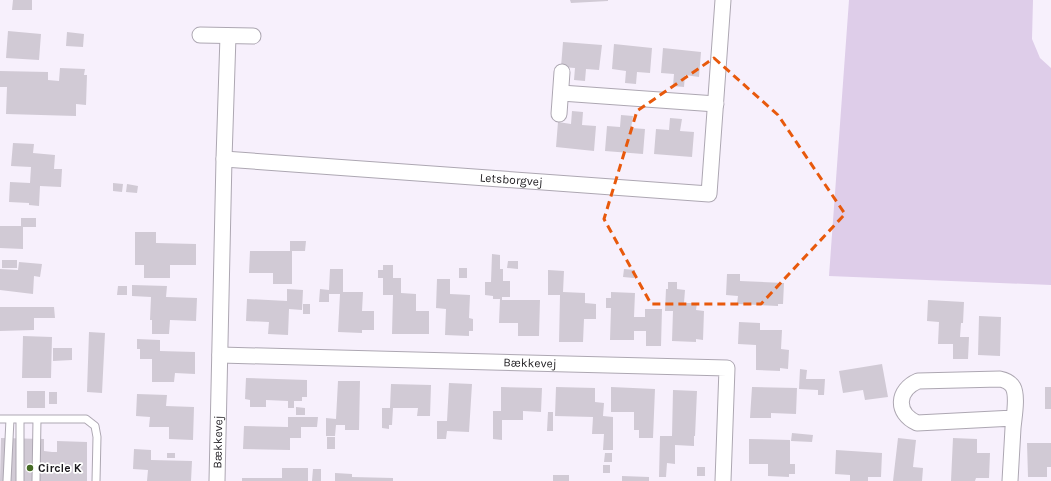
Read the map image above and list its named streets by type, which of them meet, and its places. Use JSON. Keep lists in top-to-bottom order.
{
  "streets": {
    "street": ["Letsborgvej", "Bækkevej"]
  },
  "crossings": [
    ["Letsborgvej", "Bækkevej"]
  ],
  "places": ["Circle K"]
}
